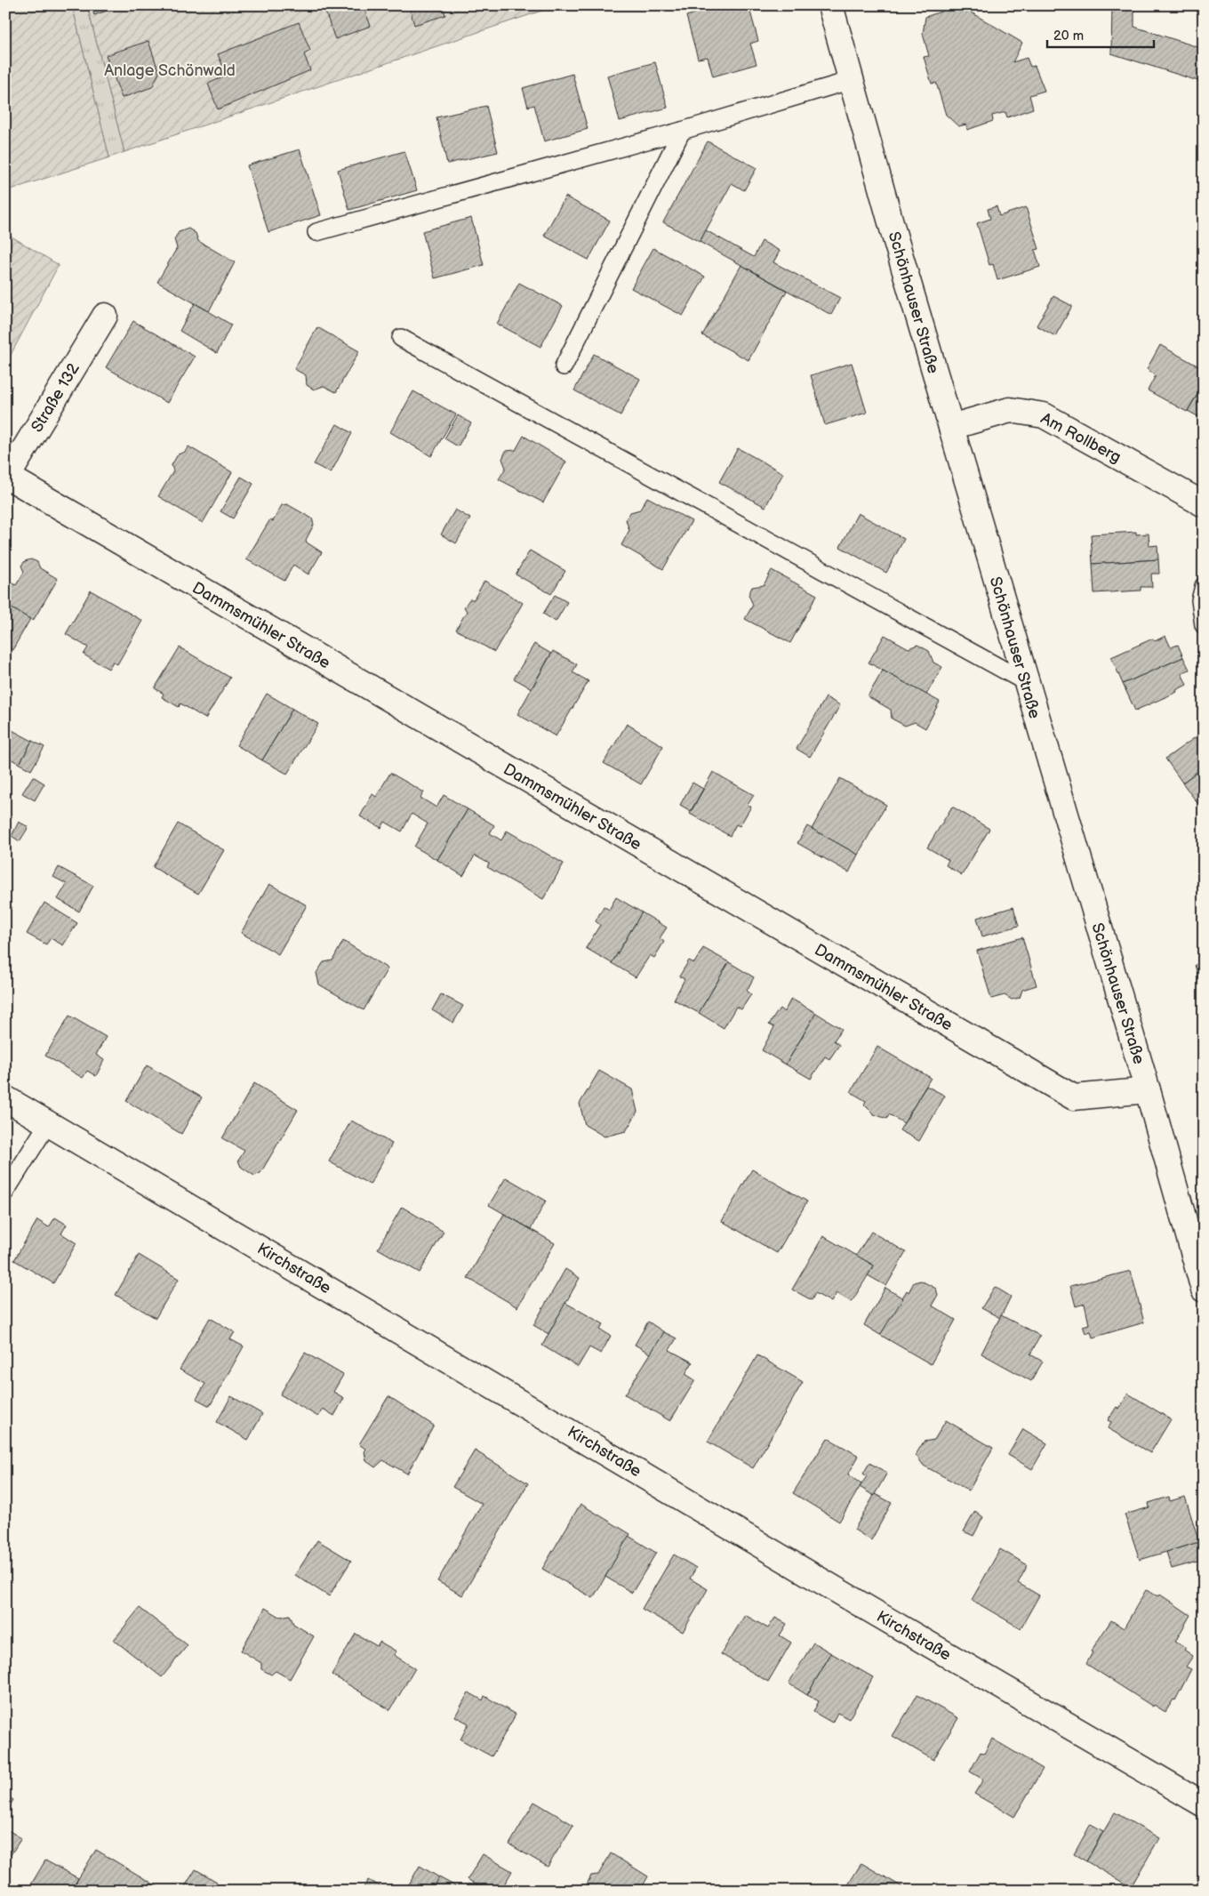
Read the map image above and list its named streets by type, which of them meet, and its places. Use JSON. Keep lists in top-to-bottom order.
{
  "streets": {
    "street": [
      "Schönhauser Straße",
      "Straße 132",
      "Am Rollberg",
      "Dammsmühler Straße",
      "Kirchstraße"
    ]
  },
  "crossings": [
    ["Schönhauser Straße", "Am Rollberg"],
    ["Schönhauser Straße", "Dammsmühler Straße"],
    ["Straße 132", "Dammsmühler Straße"]
  ],
  "parks": ["Anlage Schönwald"],
  "scale_bar": "20 m"
}
